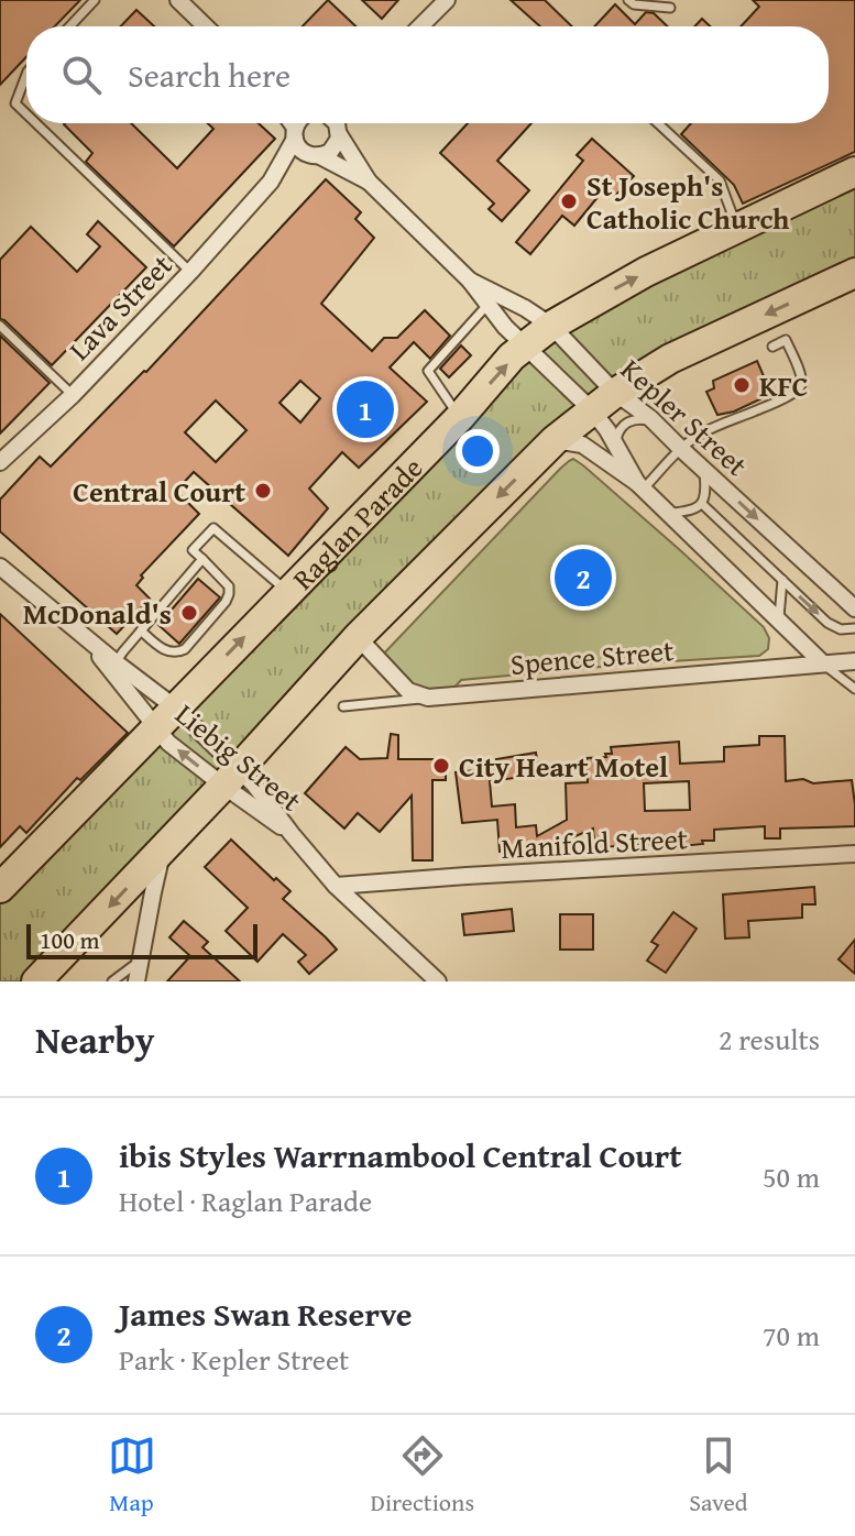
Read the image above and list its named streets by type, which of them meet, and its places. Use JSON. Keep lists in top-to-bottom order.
{
  "streets": {
    "highway": ["Raglan Parade"],
    "street": [
      "Lava Street",
      "Kepler Street",
      "Spence Street",
      "Liebig Street",
      "Manifold Street"
    ]
  },
  "crossings": [
    ["Lava Street", "Kepler Street"],
    ["Kepler Street", "Raglan Parade"],
    ["Kepler Street", "Spence Street"],
    ["Raglan Parade", "Liebig Street"],
    ["Liebig Street", "Manifold Street"]
  ],
  "places": [
    "St Joseph's Catholic Church",
    "KFC",
    "Central Court",
    "McDonald's",
    "City Heart Motel"
  ],
  "scale_bar": "100 m",
  "page": {
    "search": "Search here",
    "pins": ["1", "2"],
    "scale": "100 m",
    "heading": ["Nearby", "2 results"],
    "list": [
      {
        "mark": "1",
        "name": "ibis Styles Warrnambool Central Court",
        "note": "Hotel · Raglan Parade",
        "value": "50 m"
      },
      {
        "mark": "2",
        "name": "James Swan Reserve",
        "note": "Park · Kepler Street",
        "value": "70 m"
      }
    ],
    "nav": ["Map", "Directions", "Saved"]
  }
}
